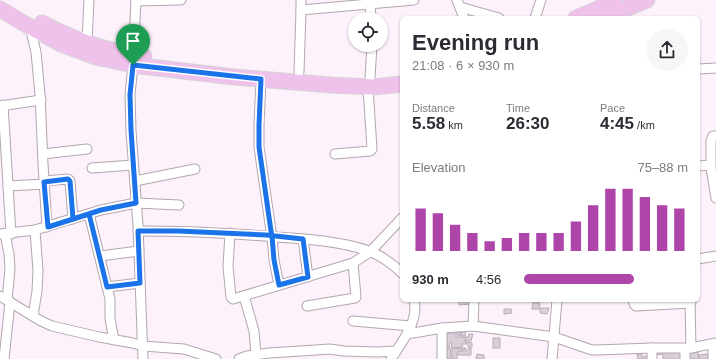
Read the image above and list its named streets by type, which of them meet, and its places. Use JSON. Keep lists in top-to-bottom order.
{
  "page": {
    "heading": ["Evening run", "21:08 · 6 × 930 m"],
    "stats": [
      ["Distance", "5.58 km"],
      ["Time", "26:30"],
      ["Pace", "4:45 /km"]
    ],
    "chart": ["Elevation", "75–88 m"],
    "list": [
      {
        "name": "930 m",
        "note": "4:56"
      }
    ]
  }
}
